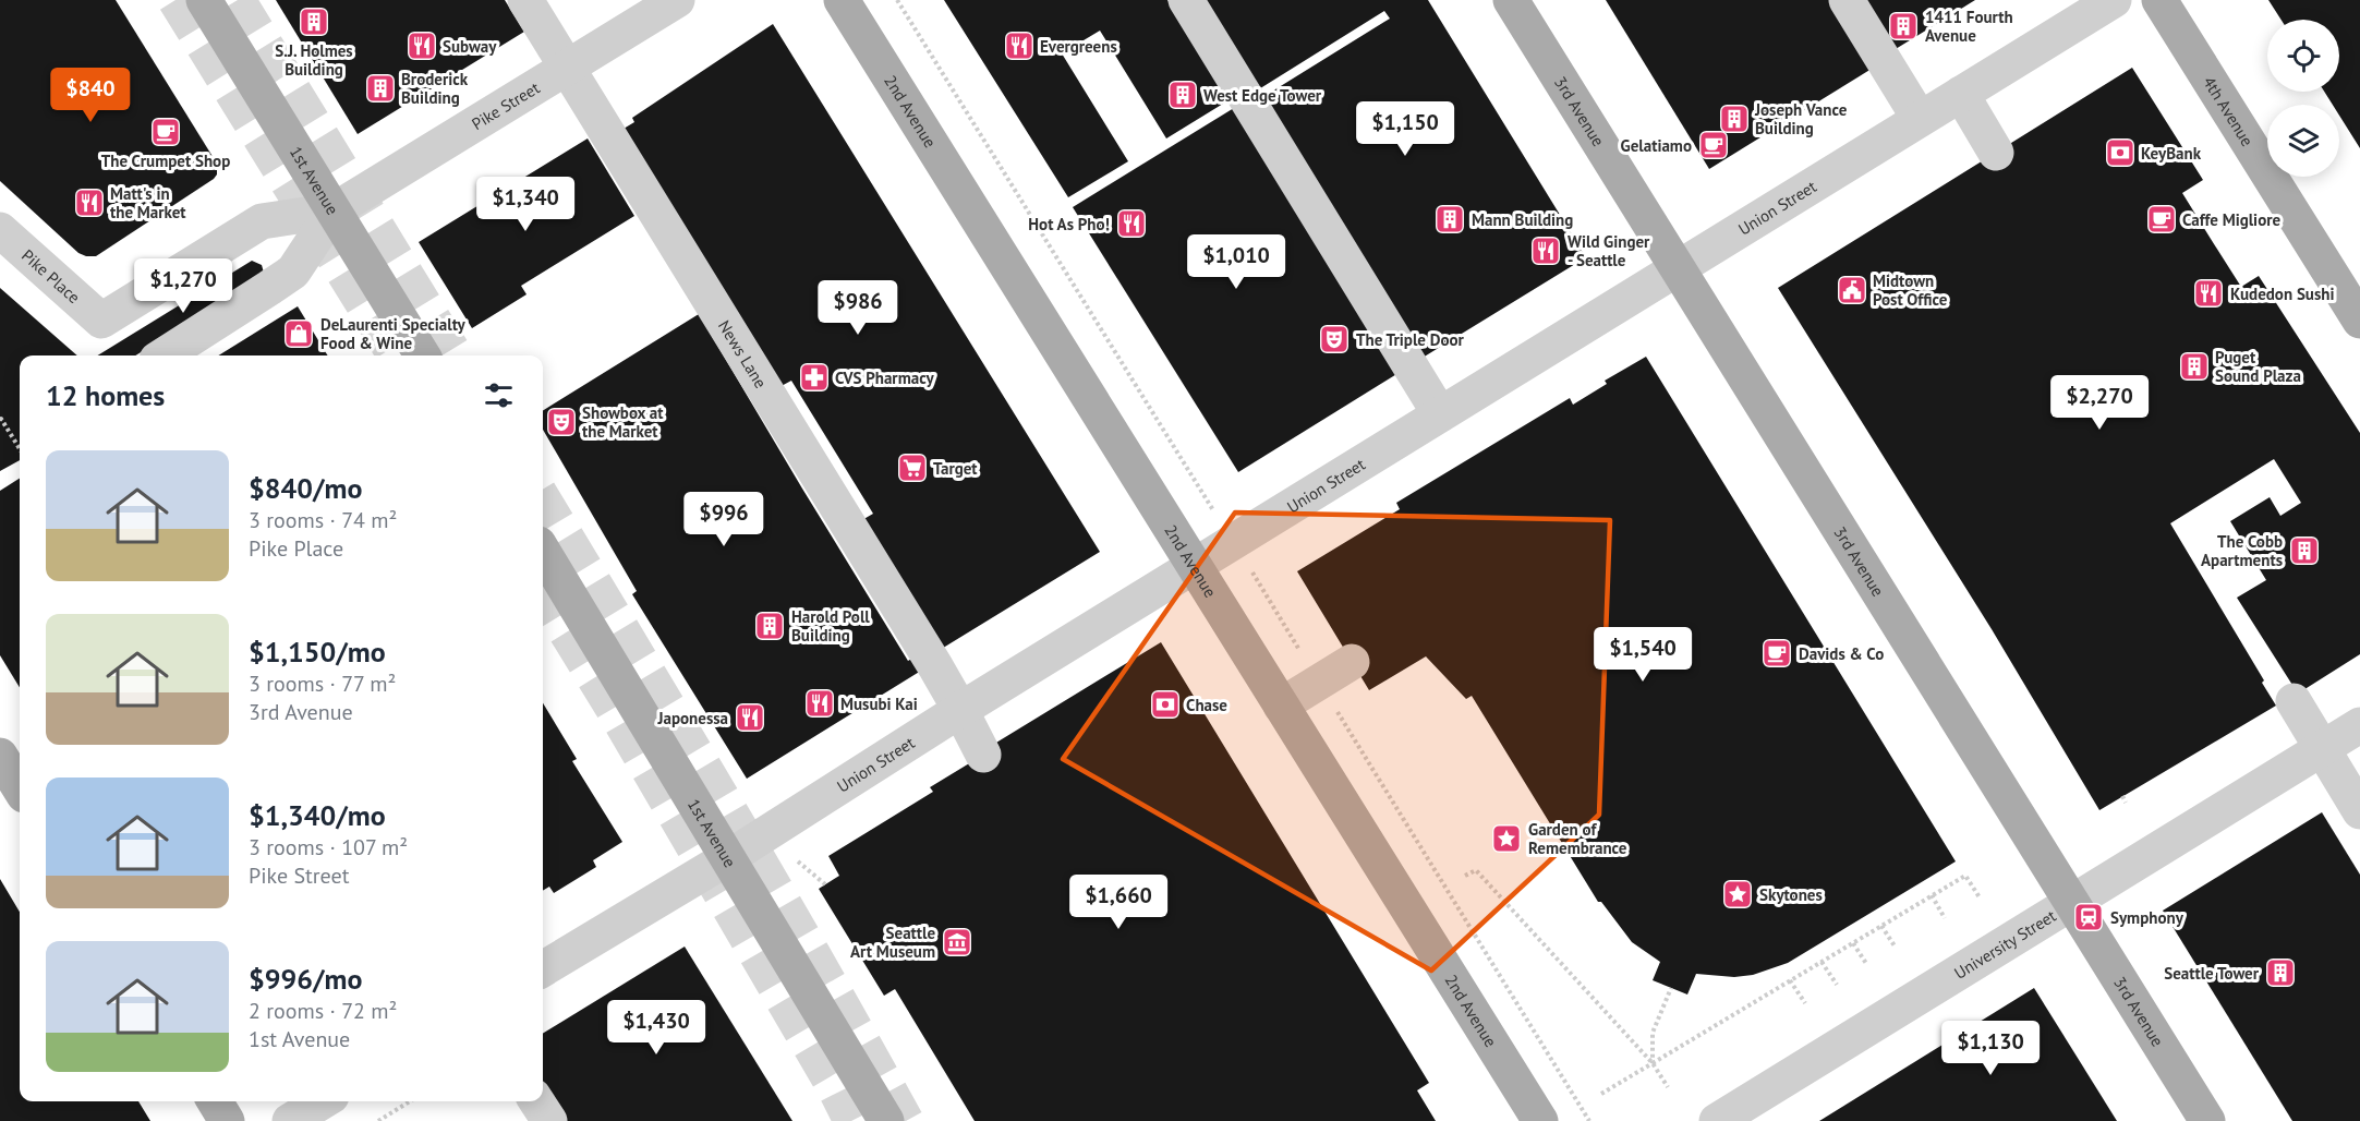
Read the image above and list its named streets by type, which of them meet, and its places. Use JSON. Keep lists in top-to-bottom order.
{
  "streets": {
    "main road": [
      "3rd Avenue",
      "4th Avenue",
      "2nd Avenue",
      "1st Avenue"
    ],
    "street": [
      "Pike Street",
      "Union Street",
      "Pike Place",
      "News Lane",
      "University Street"
    ]
  },
  "crossings": [
    ["Pike Street", "1st Avenue"],
    ["Pike Street", "Pike Place"],
    ["Pike Street", "News Lane"],
    ["3rd Avenue", "Union Street"],
    ["3rd Avenue", "University Street"],
    ["2nd Avenue", "Union Street"],
    ["1st Avenue", "Union Street"],
    ["Union Street", "News Lane"]
  ],
  "places": {
    "building": [
      "S.J. Holmes Building",
      "1411 Fourth Avenue",
      "Broderick Building",
      "West Edge Tower",
      "Joseph Vance Building",
      "Mann Building",
      "Puget Sound Plaza",
      "The Cobb Apartments",
      "Harold Poll Building",
      "Seattle Tower"
    ],
    "restaurant": [
      "Subway",
      "Evergreens",
      "Matt's in the Market",
      "Hot As Pho!",
      "Wild Ginger - Seattle",
      "Kudedon Sushi",
      "Musubi Kai",
      "Japonessa"
    ],
    "cafe": [
      "The Crumpet Shop",
      "Gelatiamo",
      "Caffe Migliore",
      "Davids & Co"
    ],
    "bank": ["KeyBank", "Chase"],
    "public building": ["Midtown Post Office"],
    "shop": ["DeLaurenti Specialty Food & Wine"],
    "theatre": ["The Triple Door", "Showbox at the Market"],
    "pharmacy": ["CVS Pharmacy"],
    "supermarket": ["Target"],
    "place": ["Garden of Remembrance", "Skytones"],
    "station": ["Symphony"],
    "museum": ["Seattle Art Museum"]
  },
  "page": {
    "price": [
      "$840",
      "$1,150",
      "$1,340",
      "$1,010",
      "$1,270",
      "$986",
      "$2,270",
      "$996",
      "$1,540",
      "$1,660",
      "$1,430",
      "$1,130"
    ],
    "heading": "12 homes",
    "list": [
      {
        "name": "$840/mo",
        "note": "3 rooms · 74 m² · Pike Place"
      },
      {
        "name": "$1,150/mo",
        "note": "3 rooms · 77 m² · 3rd Avenue"
      },
      {
        "name": "$1,340/mo",
        "note": "3 rooms · 107 m² · Pike Street"
      },
      {
        "name": "$996/mo",
        "note": "2 rooms · 72 m² · 1st Avenue"
      }
    ]
  }
}
